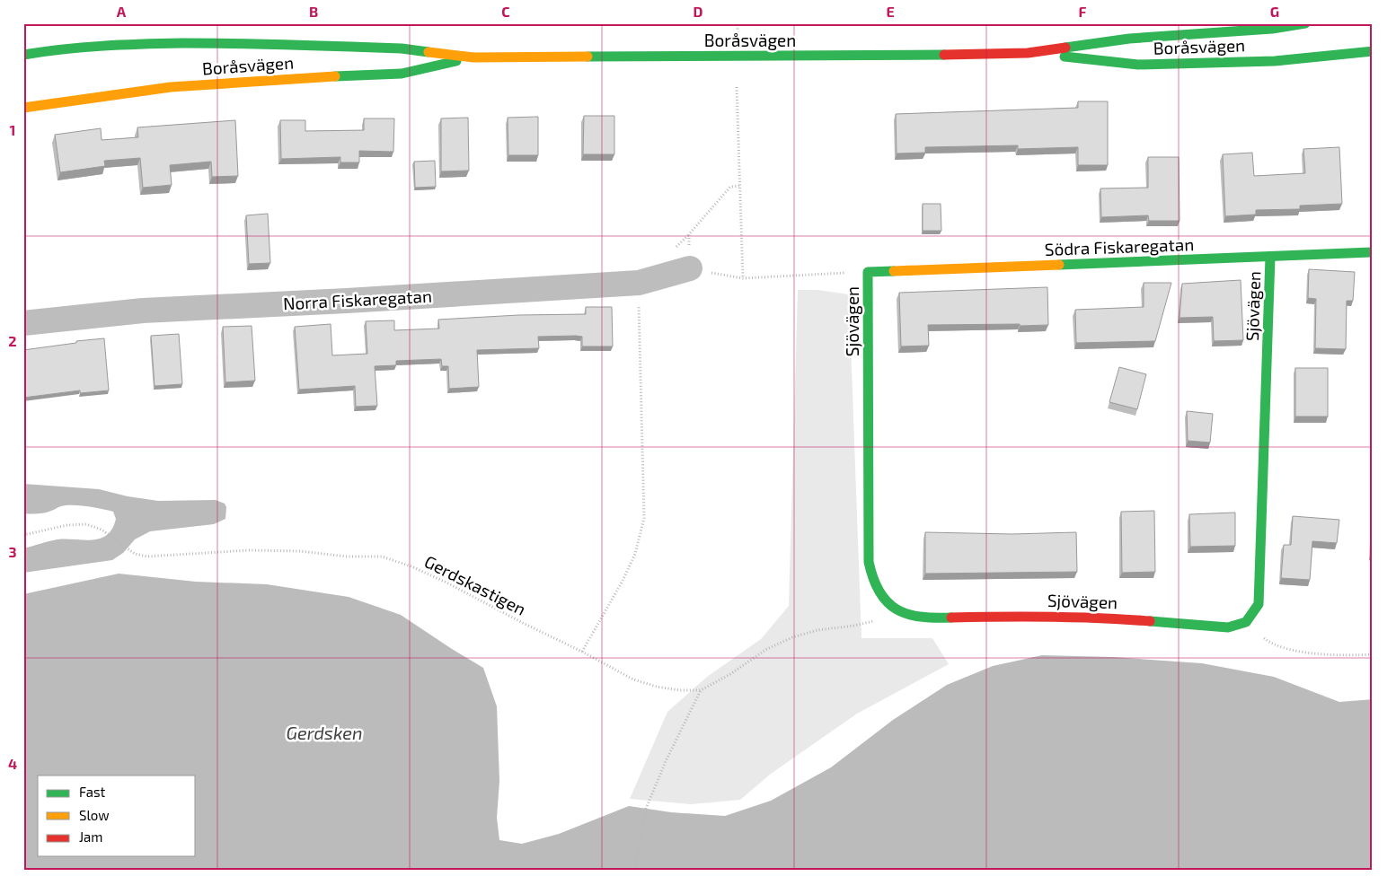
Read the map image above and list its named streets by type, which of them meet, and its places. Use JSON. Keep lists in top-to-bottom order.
{
  "streets": {
    "main road": ["Boråsvägen", "Södra Fiskaregatan", "Sjövägen"],
    "street": ["Norra Fiskaregatan"],
    "path": ["Gerdskastigen"]
  },
  "crossings": [
    ["Södra Fiskaregatan", "Sjövägen"],
    ["Sjövägen", "Gerdskastigen"]
  ],
  "water": ["Gerdsken"],
  "legend": ["Fast", "Slow", "Jam"],
  "grid": {
    "columns": [
      "A",
      "B",
      "C",
      "D",
      "E",
      "F",
      "G"
    ],
    "rows": [
      "1",
      "2",
      "3",
      "4"
    ]
  }
}
